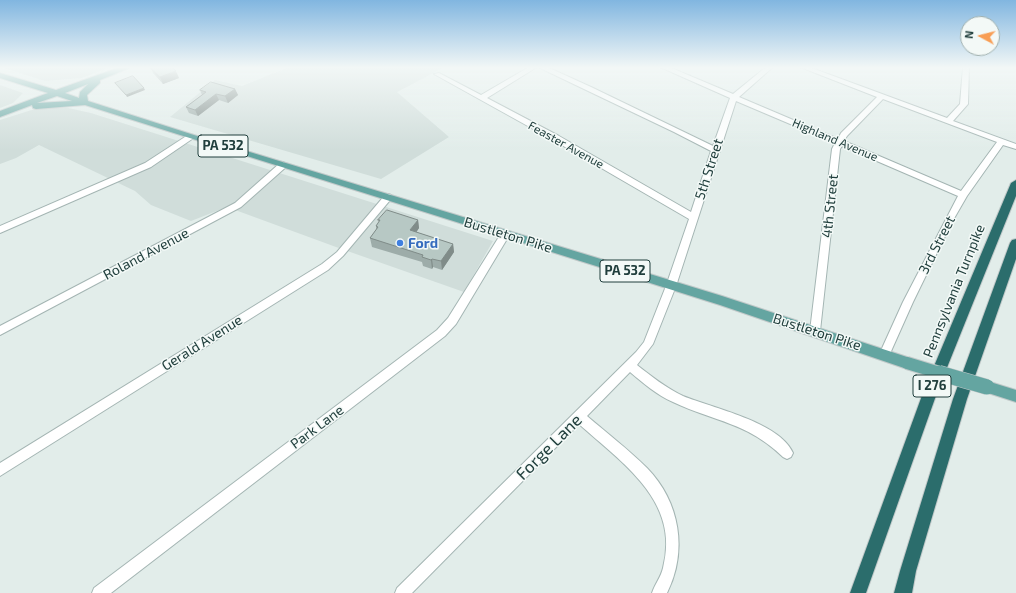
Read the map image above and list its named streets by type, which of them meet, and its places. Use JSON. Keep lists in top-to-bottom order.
{
  "streets": {
    "highway": ["Pennsylvania Turnpike", "I 276"],
    "main road": ["PA 532", "Bustleton Pike"],
    "street": [
      "Highland Avenue",
      "Feaster Avenue",
      "5th Street",
      "4th Street",
      "3rd Street",
      "Roland Avenue",
      "Gerald Avenue",
      "Park Lane",
      "Forge Lane"
    ]
  },
  "crossings": [
    ["Highland Avenue", "5th Street"],
    ["Highland Avenue", "4th Street"],
    ["Highland Avenue", "3rd Street"],
    ["Feaster Avenue", "5th Street"],
    ["5th Street", "Bustleton Pike"],
    ["5th Street", "Forge Lane"],
    ["4th Street", "Bustleton Pike"],
    ["Bustleton Pike", "3rd Street"],
    ["Bustleton Pike", "Roland Avenue"],
    ["Bustleton Pike", "Gerald Avenue"],
    ["Bustleton Pike", "Park Lane"],
    ["Bustleton Pike", "Forge Lane"]
  ],
  "places": ["Ford"],
  "north": "left"
}
